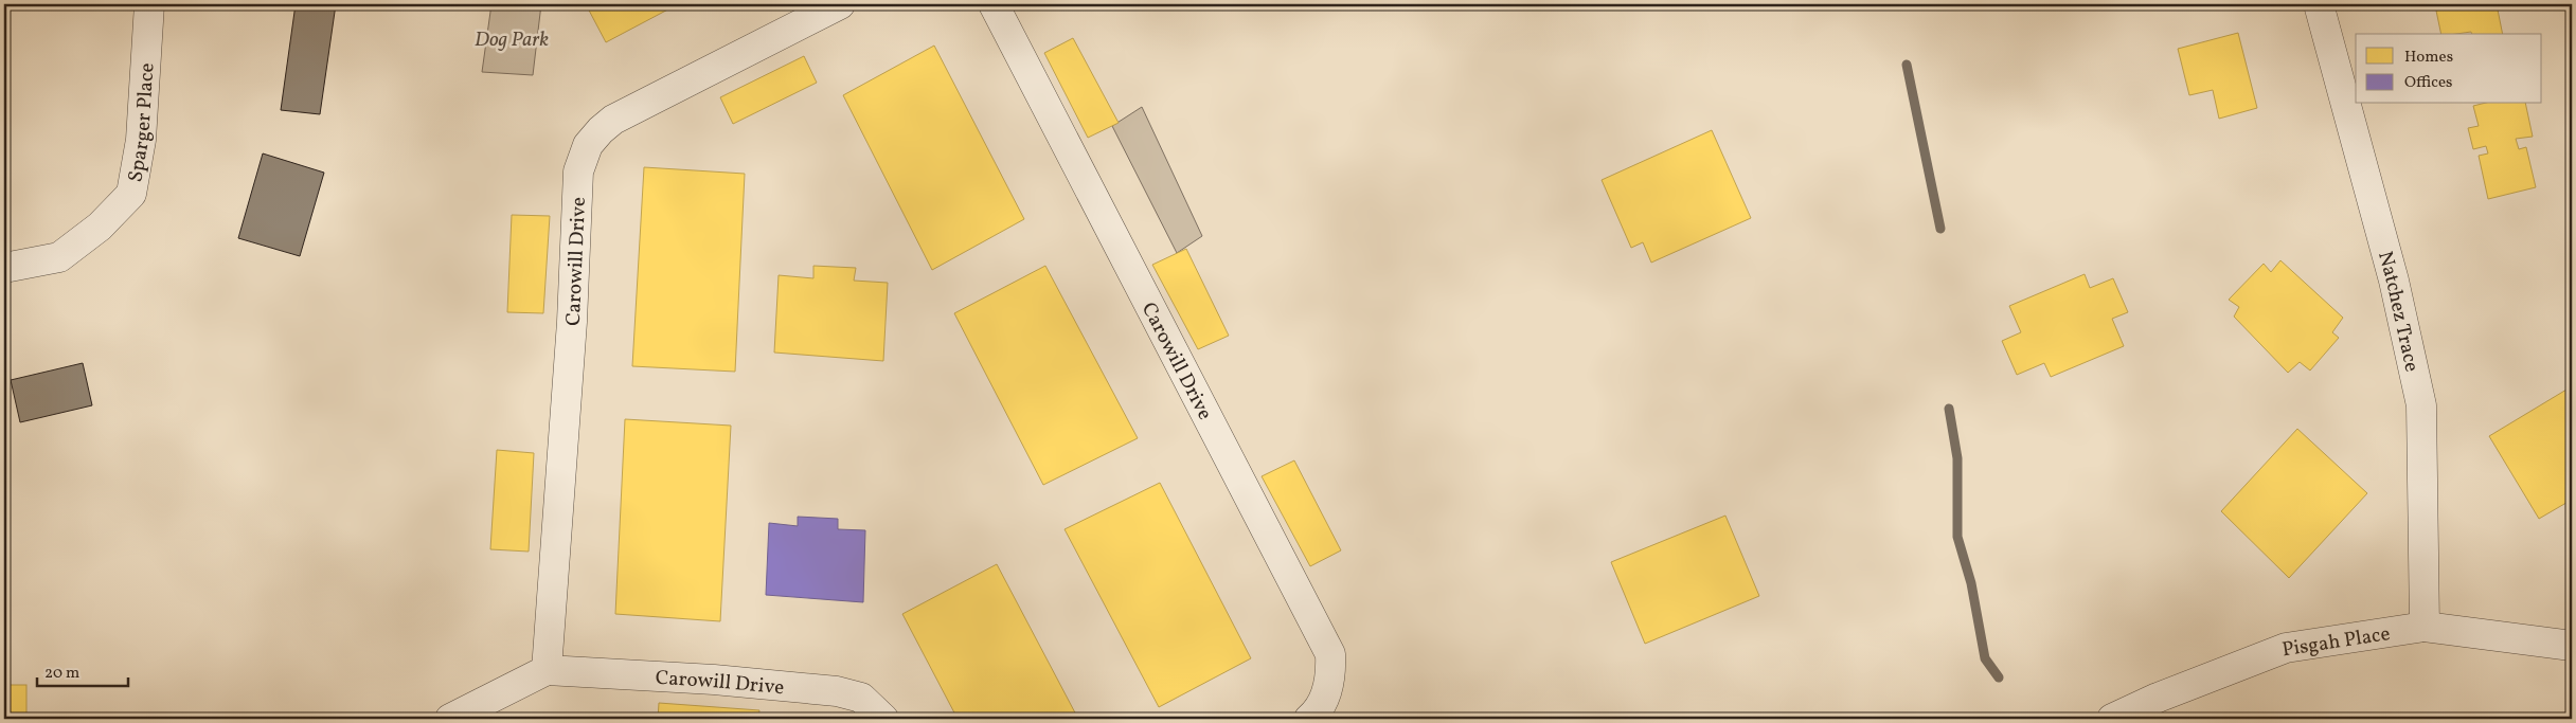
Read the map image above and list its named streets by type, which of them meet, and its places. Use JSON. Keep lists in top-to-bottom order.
{
  "streets": {
    "street": [
      "Sparger Place",
      "Carowill Drive",
      "Natchez Trace",
      "Pisgah Place"
    ]
  },
  "crossings": [
    ["Natchez Trace", "Pisgah Place"]
  ],
  "parks": ["Dog Park"],
  "legend": ["Homes", "Offices"],
  "scale_bar": "20 m"
}
